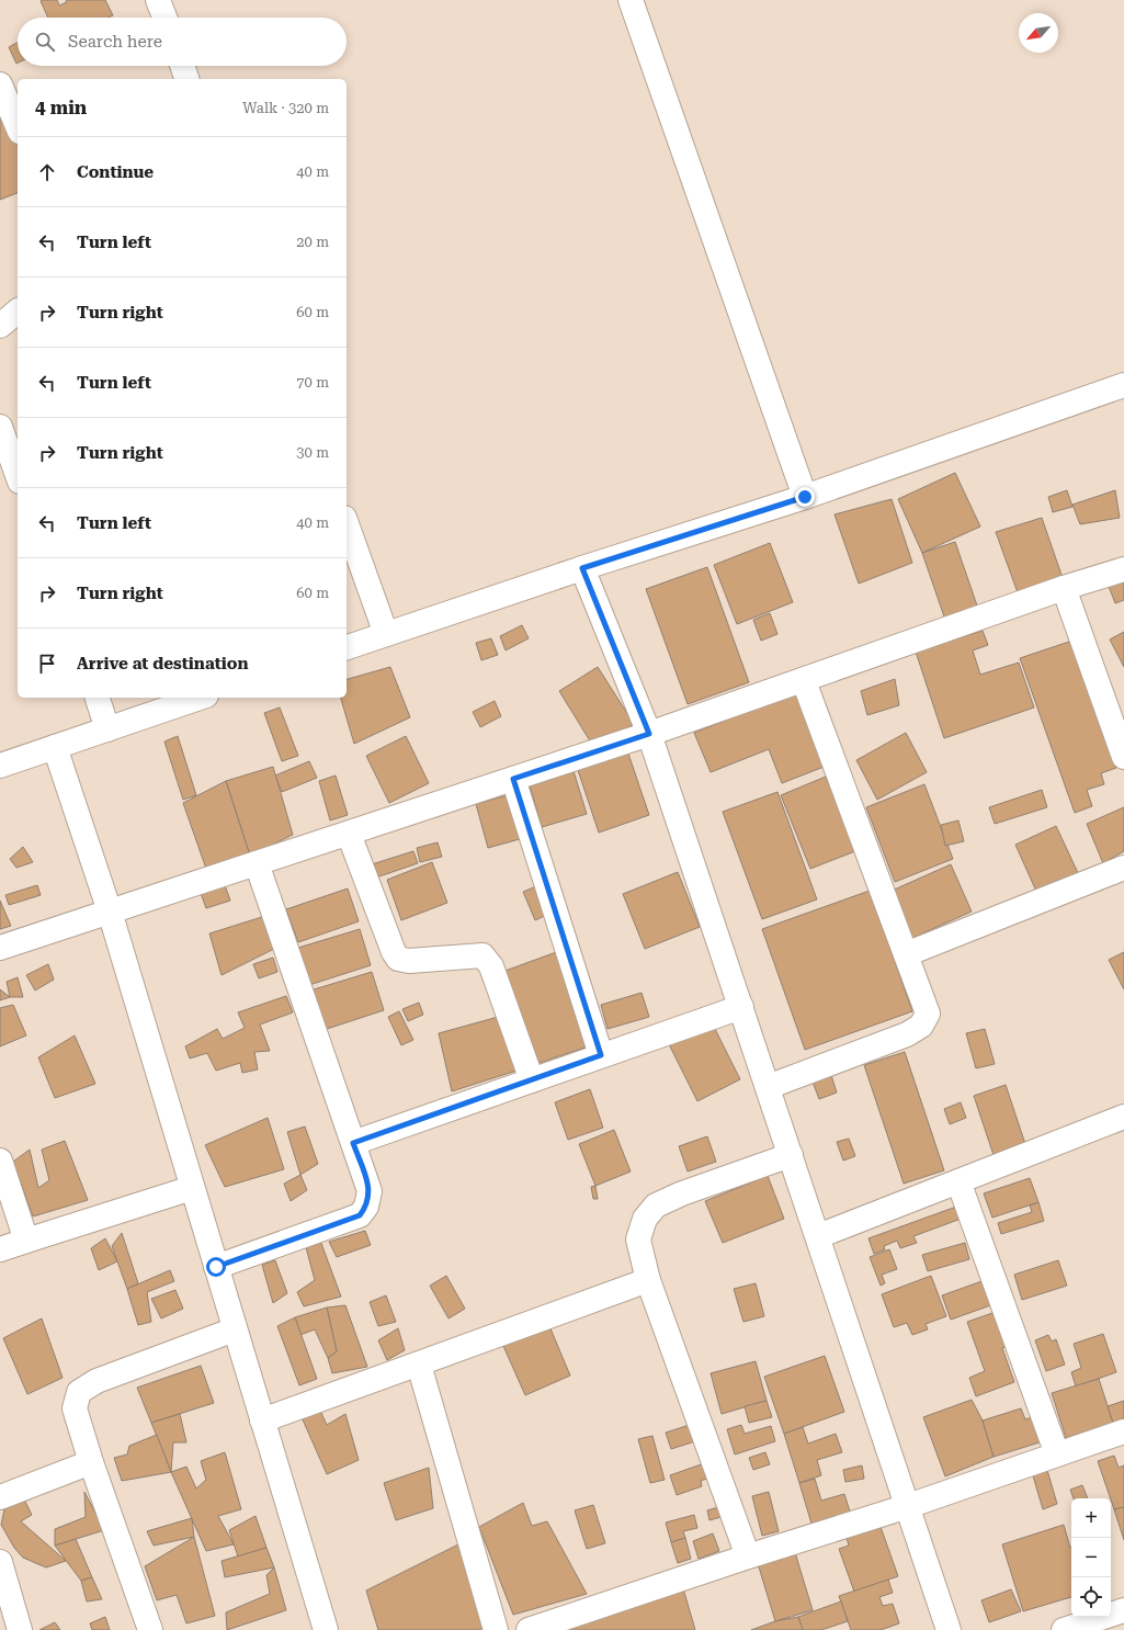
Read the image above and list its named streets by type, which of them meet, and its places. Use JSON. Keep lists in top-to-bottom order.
{
  "north": "bottom left",
  "page": {
    "search": "Search here",
    "heading": ["4 min", "Walk · 320 m"],
    "list": [
      ["Continue", "40 m"],
      ["Turn left", "20 m"],
      ["Turn right", "60 m"],
      ["Turn left", "70 m"],
      ["Turn right", "30 m"],
      ["Turn left", "40 m"],
      ["Turn right", "60 m"],
      "Arrive at destination"
    ],
    "map_buttons": ["+", "−"]
  }
}
